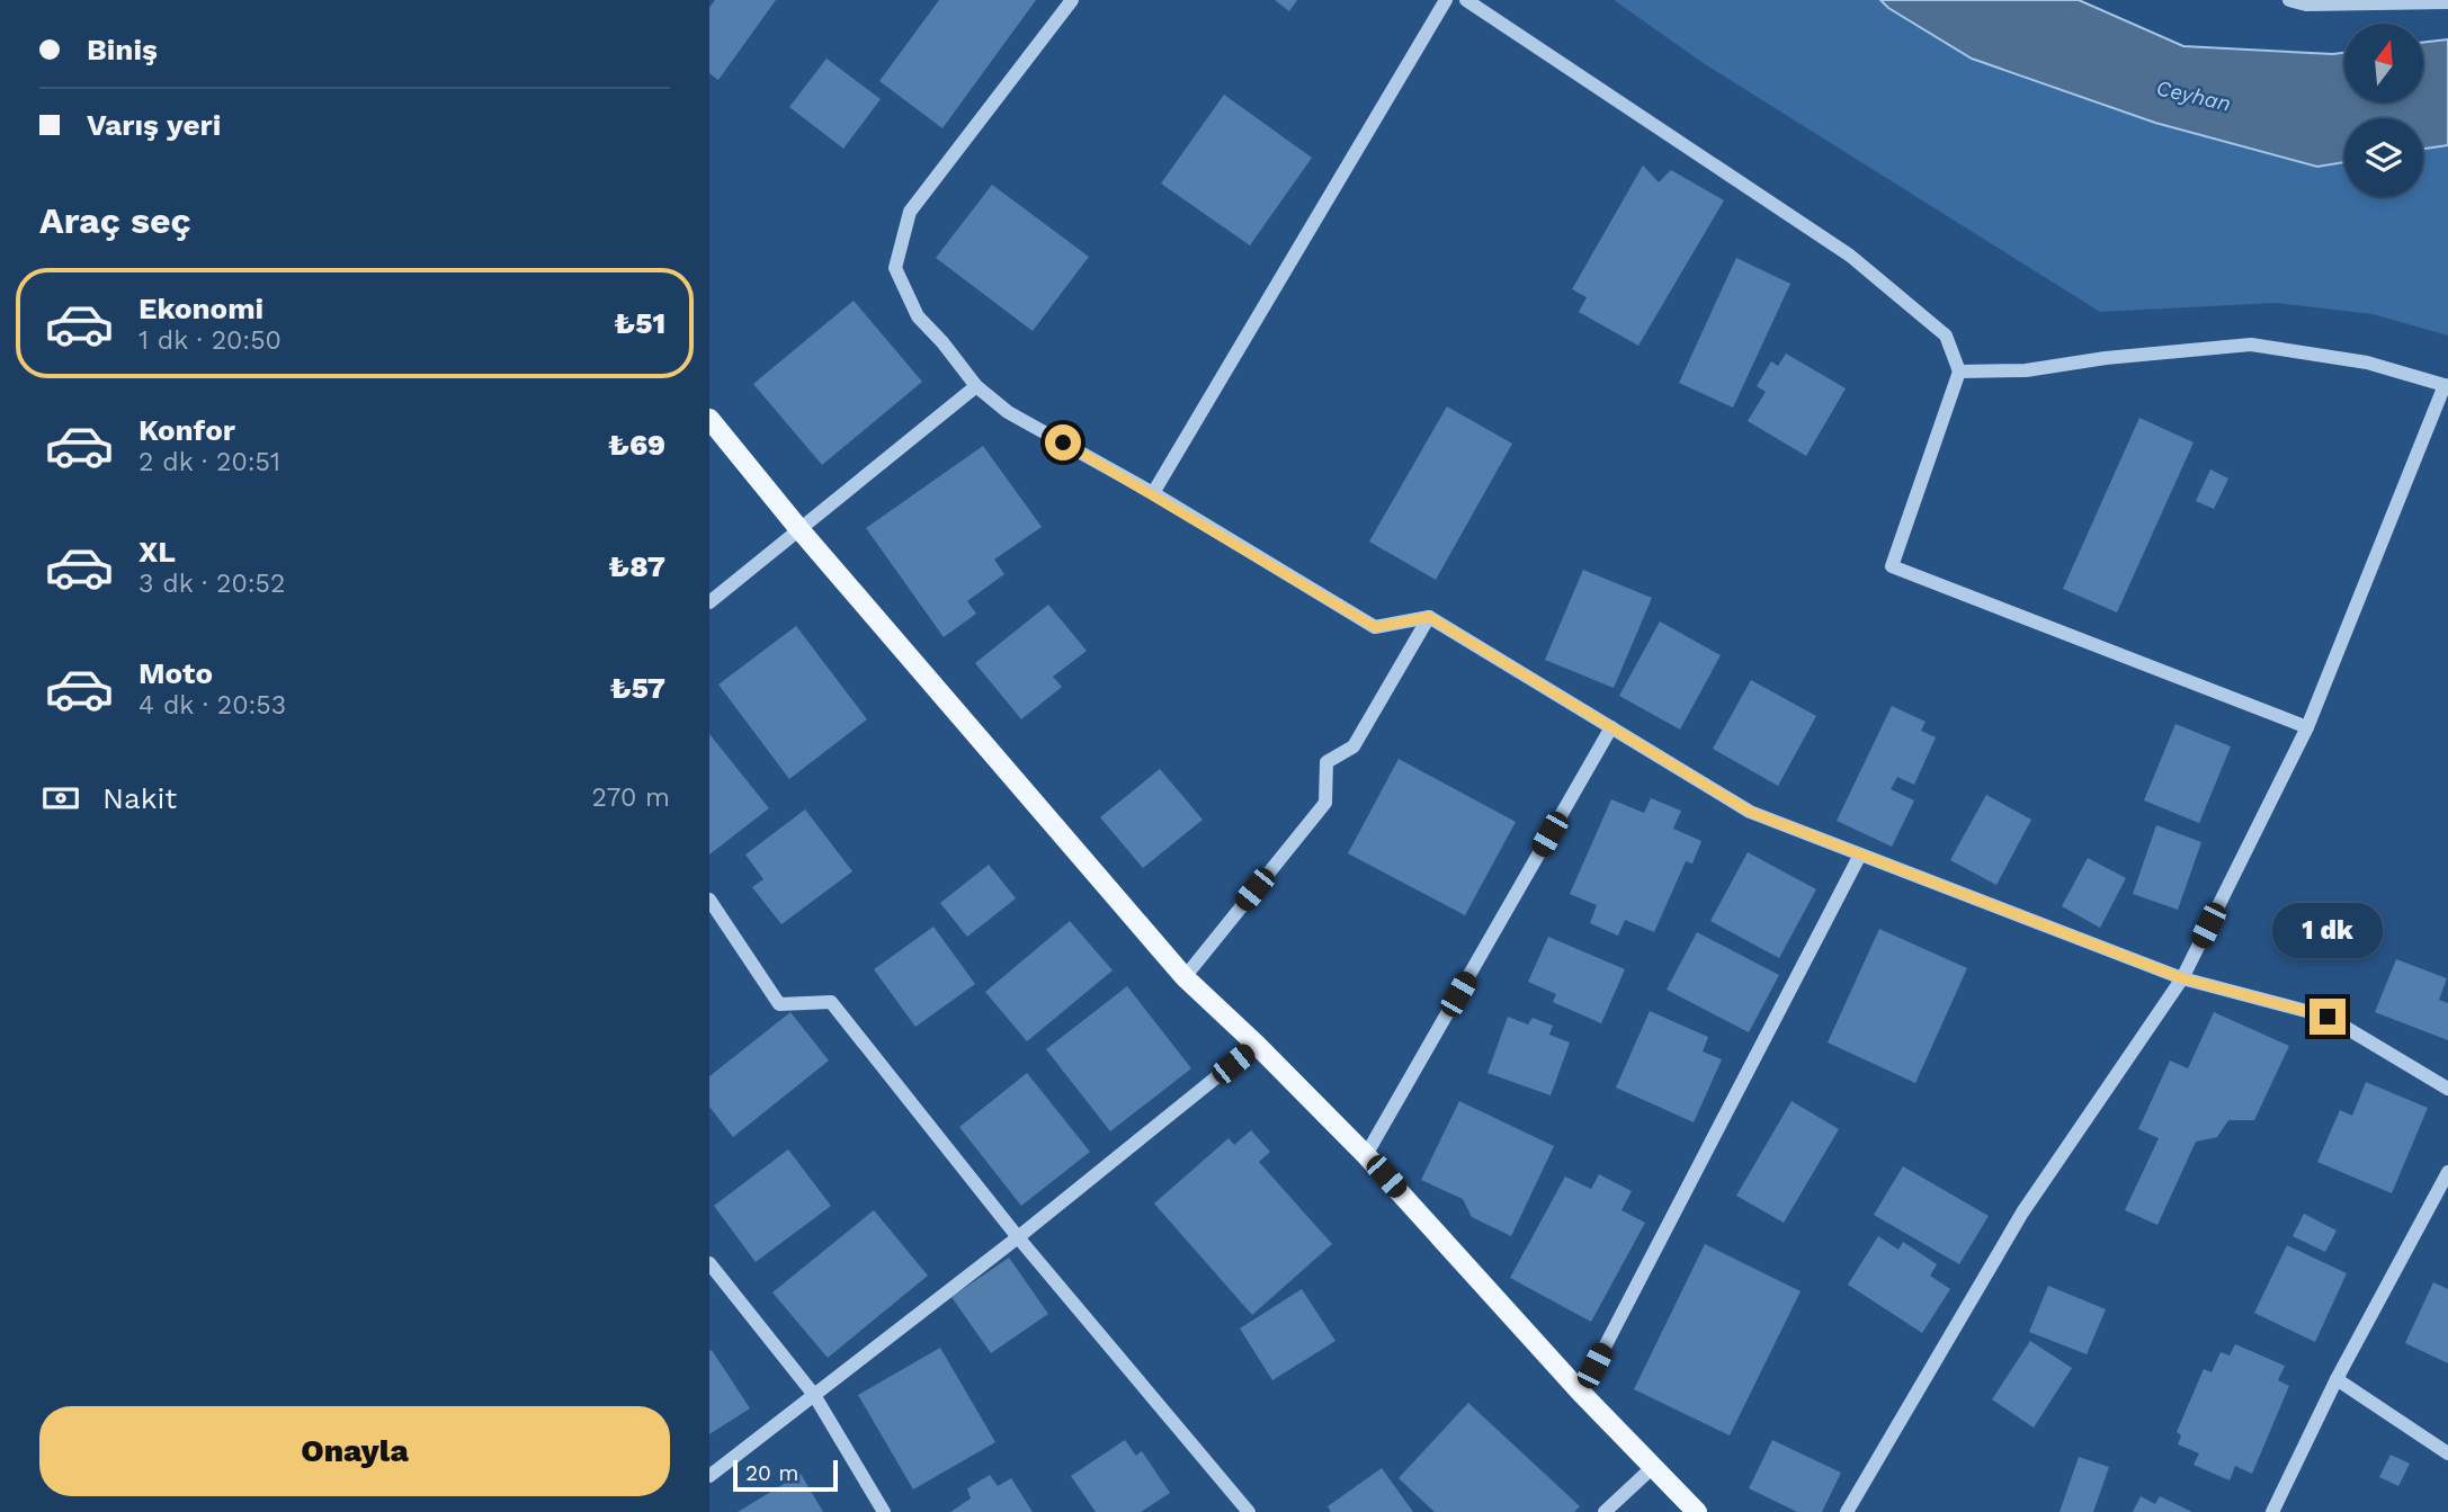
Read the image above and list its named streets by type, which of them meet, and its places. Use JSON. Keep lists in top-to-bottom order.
{
  "water": ["Ceyhan"],
  "scale_bar": "20 m",
  "north": "top",
  "page": {
    "banner": ["Biniş", "Varış yeri"],
    "heading": "Araç seç",
    "list": [
      {
        "name": "Ekonomi",
        "note": "1 dk · 20:50",
        "value": "₺51"
      },
      {
        "name": "Konfor",
        "note": "2 dk · 20:51",
        "value": "₺69"
      },
      {
        "name": "XL",
        "note": "3 dk · 20:52",
        "value": "₺87"
      },
      {
        "name": "Moto",
        "note": "4 dk · 20:53",
        "value": "₺57"
      }
    ],
    "pay": ["Nakit", "270 m"],
    "bubble": "1 dk",
    "buttons": "Onayla",
    "scale": "20 m"
  }
}
